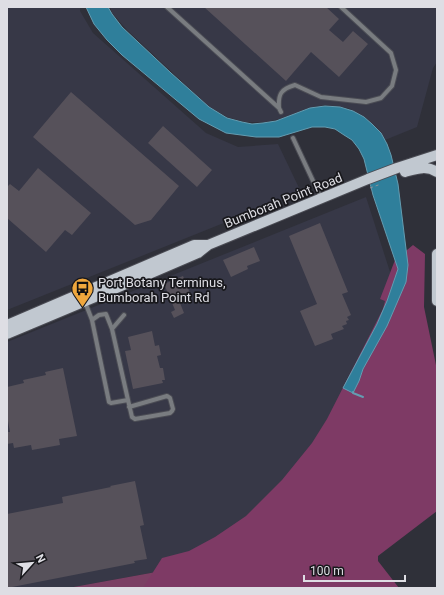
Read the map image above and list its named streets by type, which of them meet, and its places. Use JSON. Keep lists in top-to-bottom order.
{
  "streets": {
    "main road": ["Bumborah Point Road"]
  },
  "places": {
    "bus stop": ["Port Botany Terminus, Bumborah Point Rd"]
  },
  "scale_bar": "100 m",
  "north": "top right"
}
